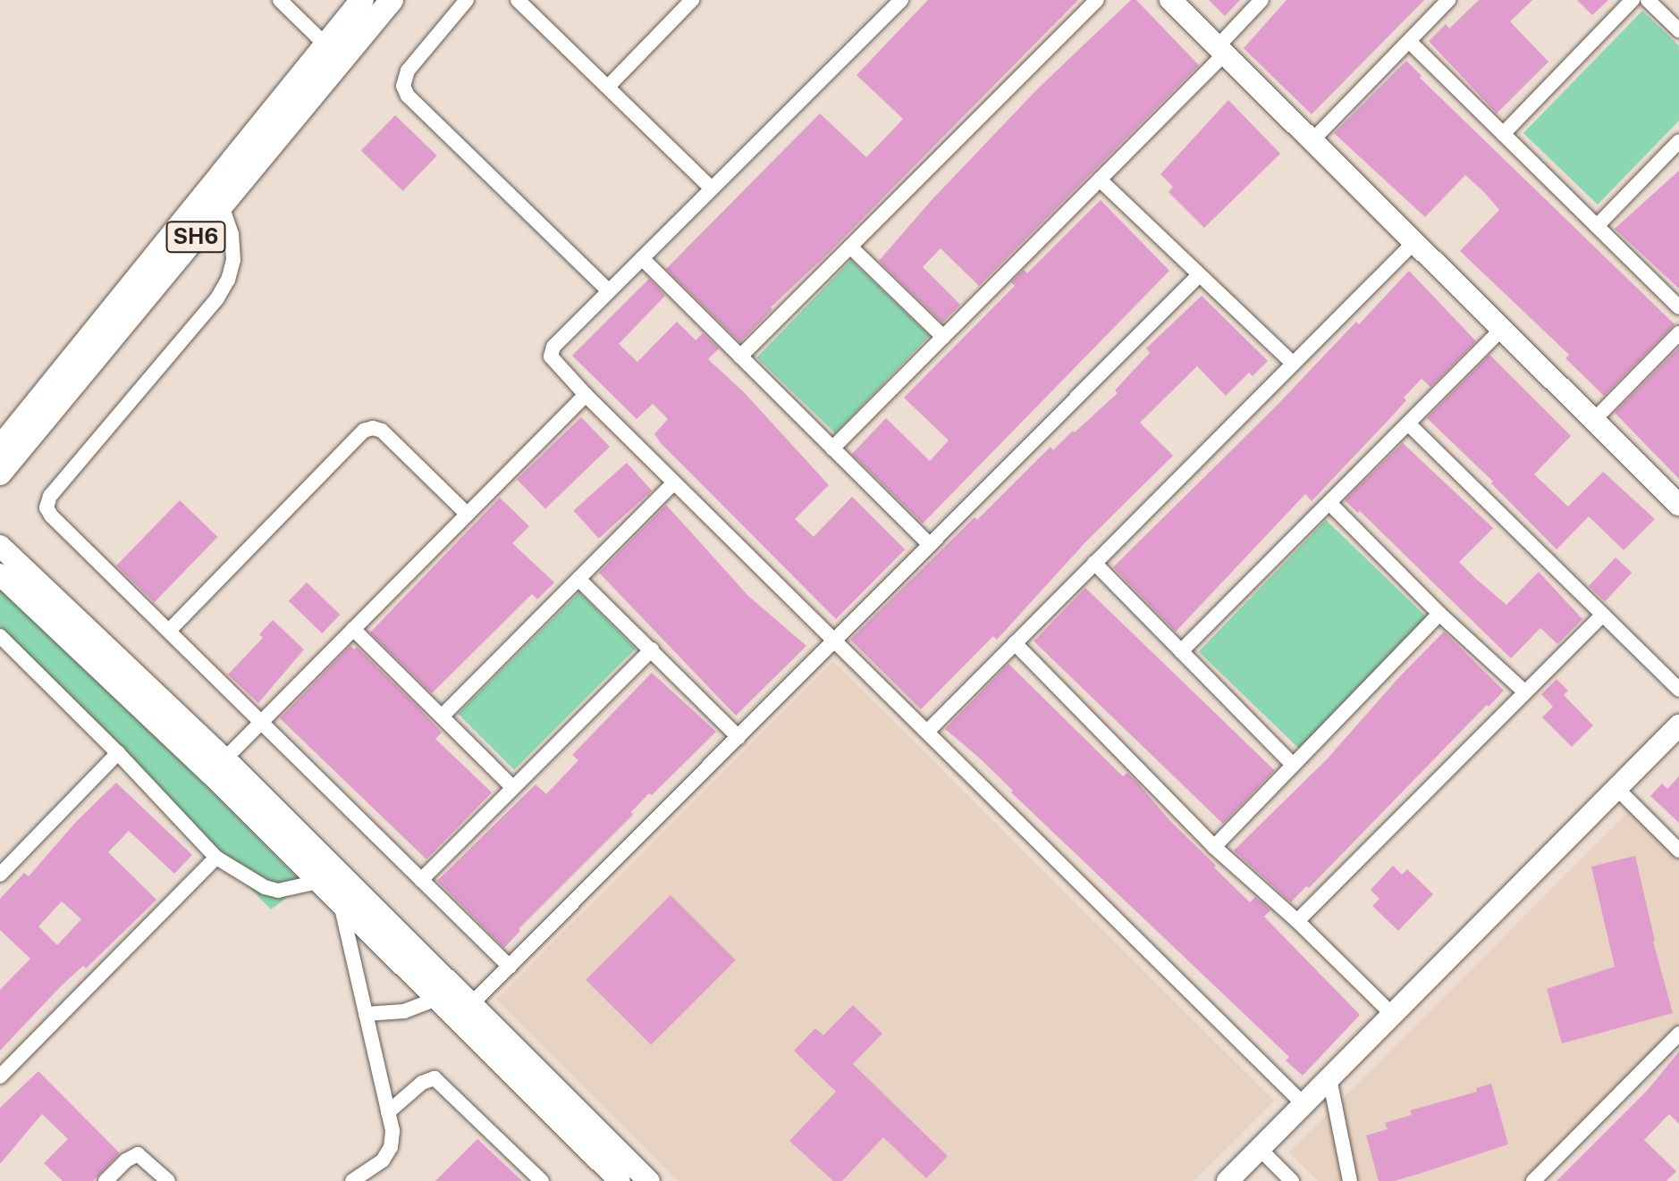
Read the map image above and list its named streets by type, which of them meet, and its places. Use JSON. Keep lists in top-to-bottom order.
{
  "streets": {
    "main road": ["SH6"]
  }
}
